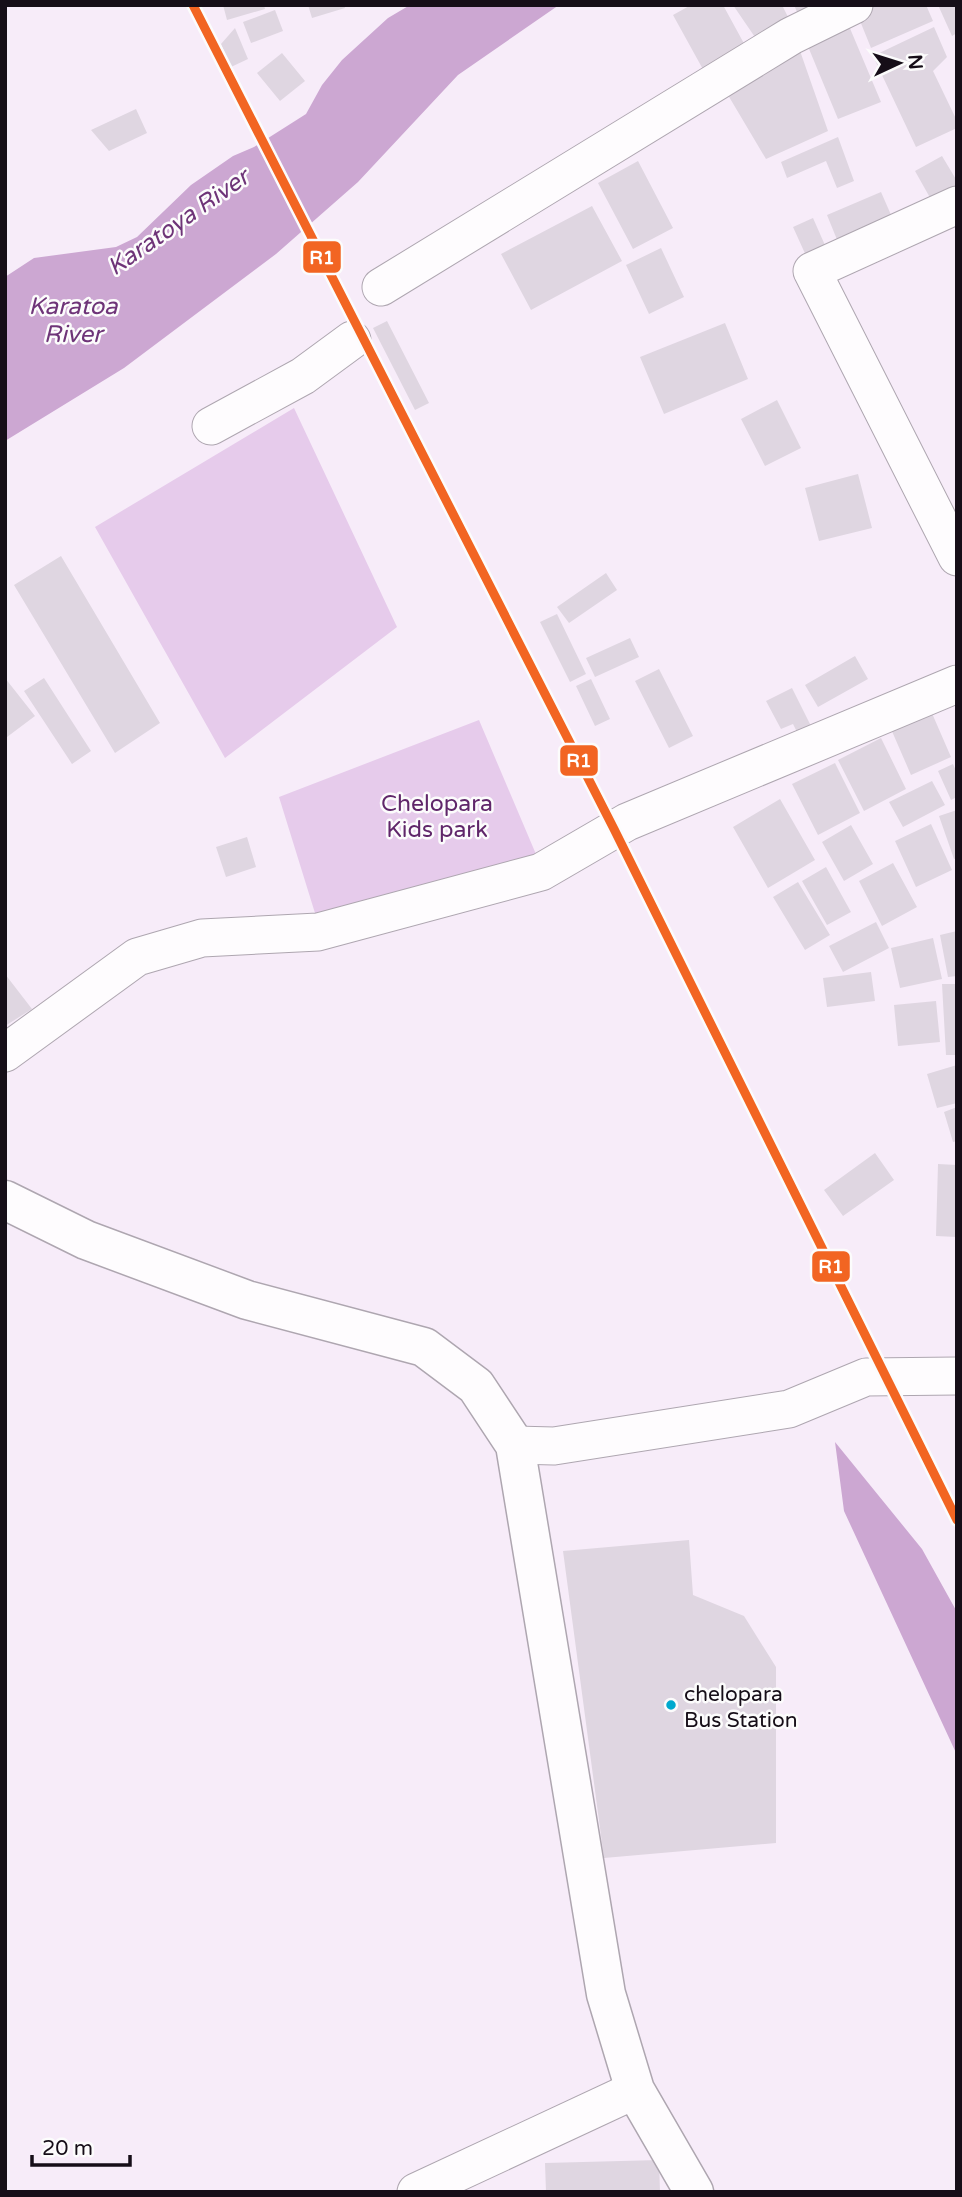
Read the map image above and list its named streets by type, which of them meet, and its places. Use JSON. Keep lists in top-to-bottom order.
{
  "water": ["Karatoya River", "Karatoa River"],
  "parks": ["Chelopara Kids park"],
  "places": ["chelopara Bus Station"],
  "lines": ["transit line R1"],
  "scale_bar": "20 m",
  "north": "right"
}
